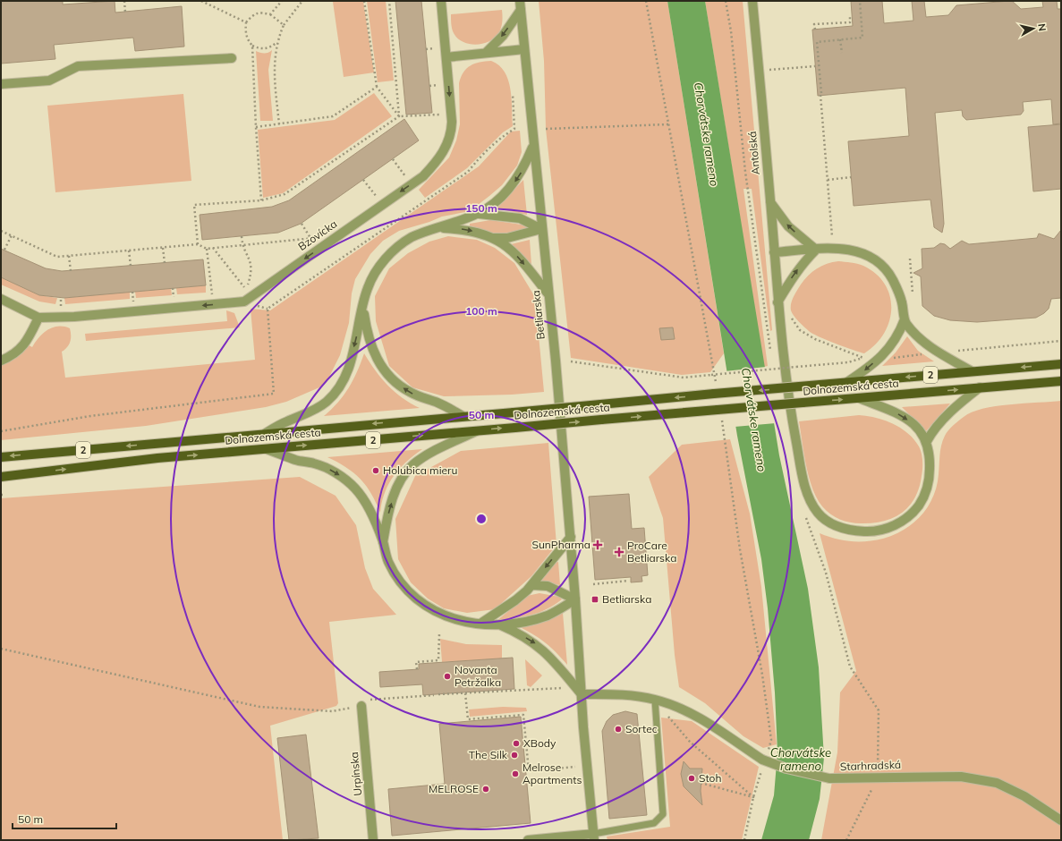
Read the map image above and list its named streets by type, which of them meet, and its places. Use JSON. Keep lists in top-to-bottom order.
{
  "streets": {
    "main road": ["2", "Dolnozemská cesta"],
    "street": [
      "Antolská",
      "Bzovícka",
      "Betliarska",
      "Starhradská",
      "Urpínska"
    ]
  },
  "crossings": [
    ["Betliarska", "Starhradská"]
  ],
  "water": ["Chorvátske rameno"],
  "places": {
    "other": [
      "Holubica mieru",
      "Novanta Petržalka",
      "Sortec",
      "XBody",
      "The Silk",
      "Melrose Apartments",
      "Stoh",
      "MELROSE"
    ],
    "health": ["SunPharma", "ProCare Betliarska"],
    "transit": ["Betliarska"]
  },
  "scale_bar": "50 m",
  "north": "right",
  "rings": ["150 m", "100 m", "50 m"]
}
